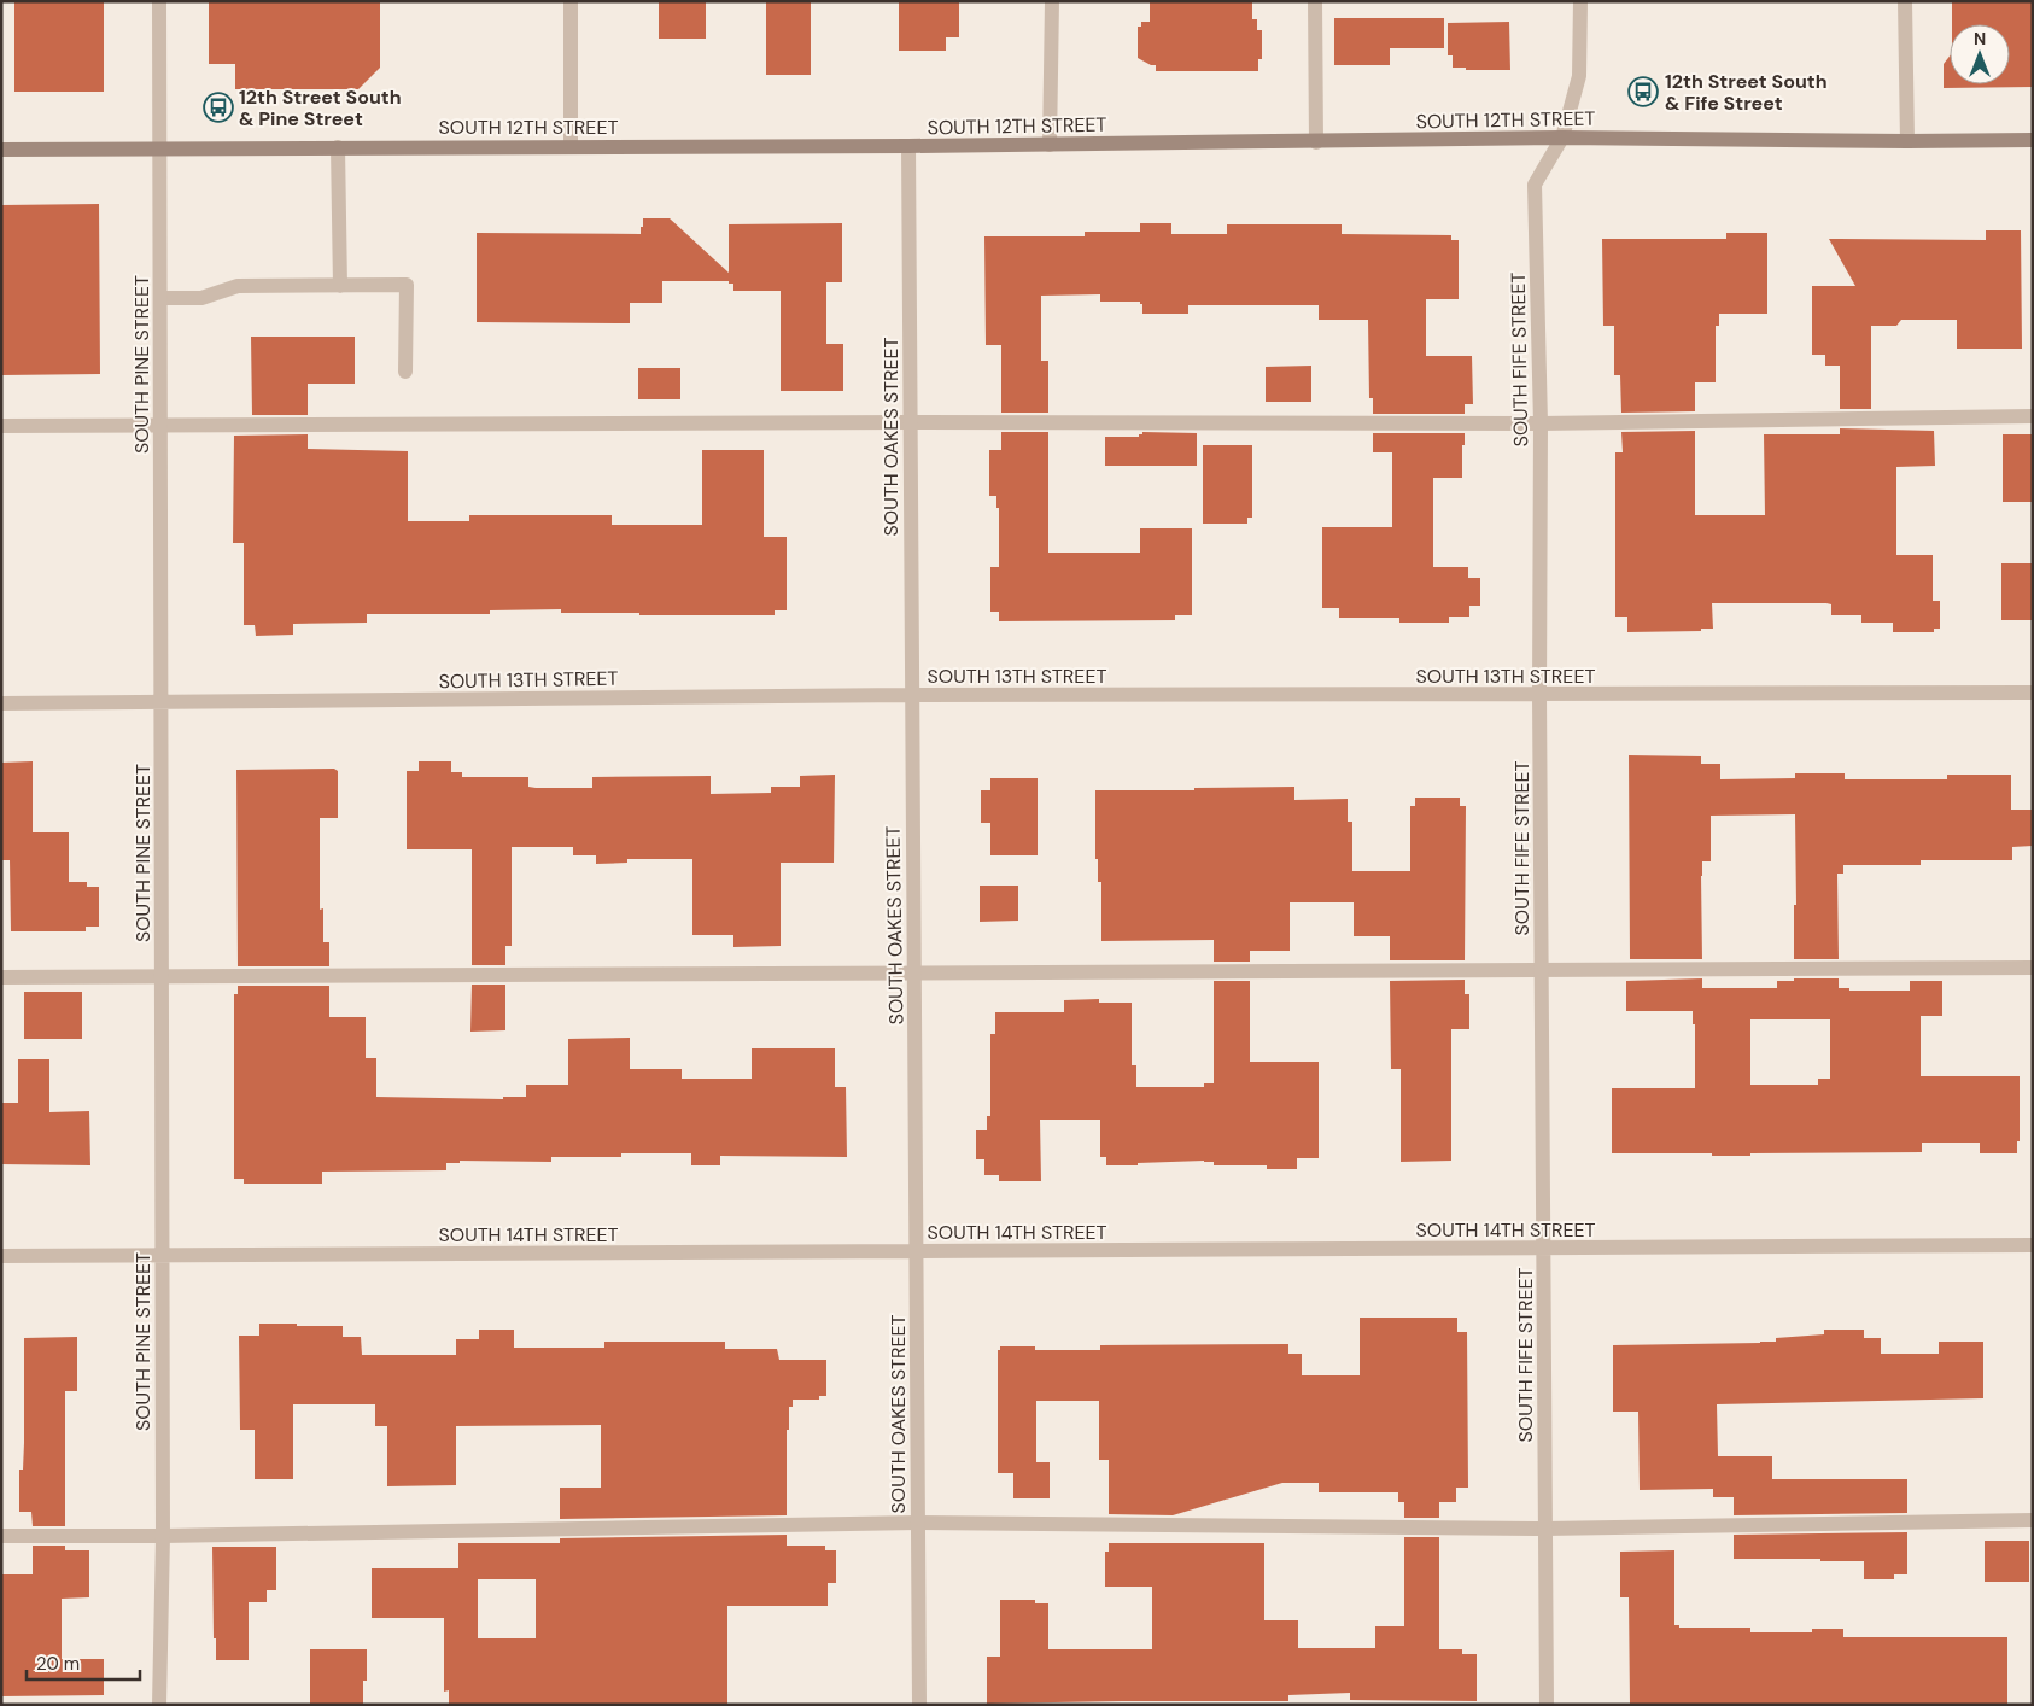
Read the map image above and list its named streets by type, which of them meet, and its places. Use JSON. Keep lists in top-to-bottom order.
{
  "streets": {
    "main road": ["SOUTH 12TH STREET"],
    "street": [
      "SOUTH FIFE STREET",
      "SOUTH PINE STREET",
      "SOUTH OAKES STREET",
      "SOUTH 13TH STREET",
      "SOUTH 14TH STREET"
    ]
  },
  "crossings": [
    ["SOUTH 12TH STREET", "SOUTH FIFE STREET"],
    ["SOUTH 12TH STREET", "SOUTH PINE STREET"],
    ["SOUTH 12TH STREET", "SOUTH OAKES STREET"],
    ["SOUTH FIFE STREET", "SOUTH 13TH STREET"],
    ["SOUTH FIFE STREET", "SOUTH 14TH STREET"],
    ["SOUTH PINE STREET", "SOUTH 13TH STREET"],
    ["SOUTH PINE STREET", "SOUTH 14TH STREET"],
    ["SOUTH OAKES STREET", "SOUTH 13TH STREET"],
    ["SOUTH OAKES STREET", "SOUTH 14TH STREET"]
  ],
  "places": {
    "bus stop": ["12th Street South & Fife Street", "12th Street South & Pine Street"]
  },
  "scale_bar": "20 m",
  "north": "top"
}
